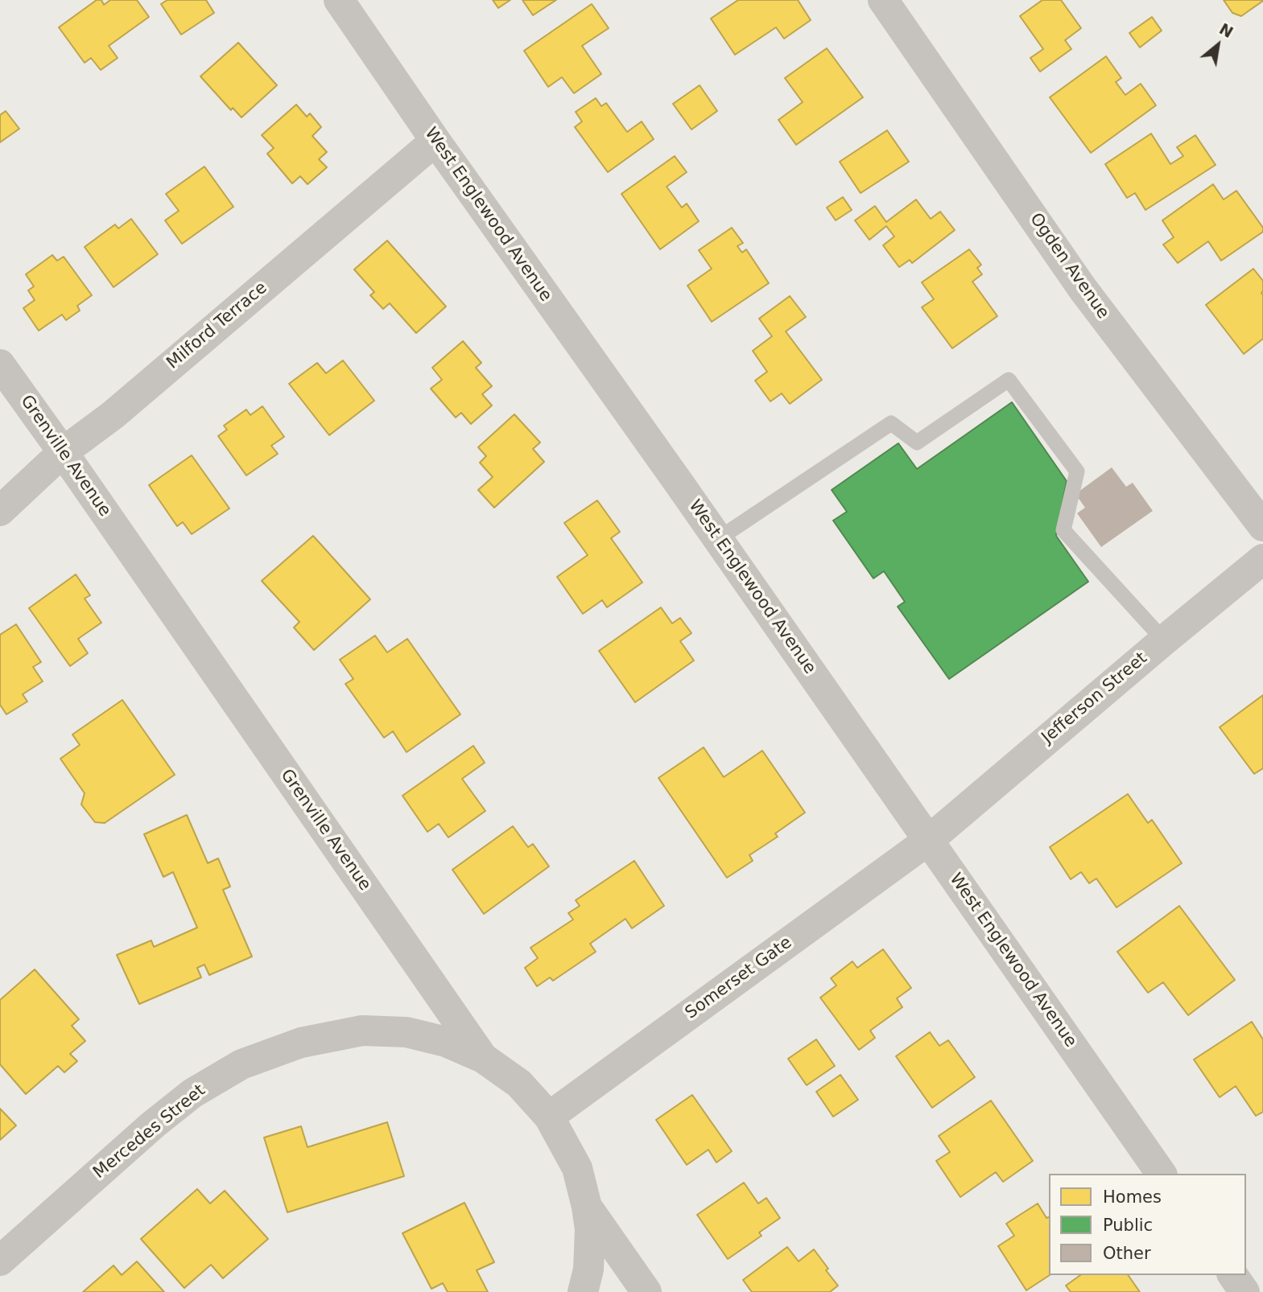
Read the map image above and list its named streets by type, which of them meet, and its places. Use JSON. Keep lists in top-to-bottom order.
{
  "streets": {
    "street": [
      "West Englewood Avenue",
      "Ogden Avenue",
      "Milford Terrace",
      "Grenville Avenue",
      "Jefferson Street",
      "Somerset Gate",
      "Mercedes Street"
    ]
  },
  "crossings": [
    ["West Englewood Avenue", "Milford Terrace"],
    ["West Englewood Avenue", "Jefferson Street"],
    ["West Englewood Avenue", "Somerset Gate"],
    ["Milford Terrace", "Grenville Avenue"],
    ["Grenville Avenue", "Somerset Gate"],
    ["Grenville Avenue", "Mercedes Street"],
    ["Jefferson Street", "Somerset Gate"]
  ],
  "legend": ["Homes", "Public", "Other"],
  "north": "top right"
}
